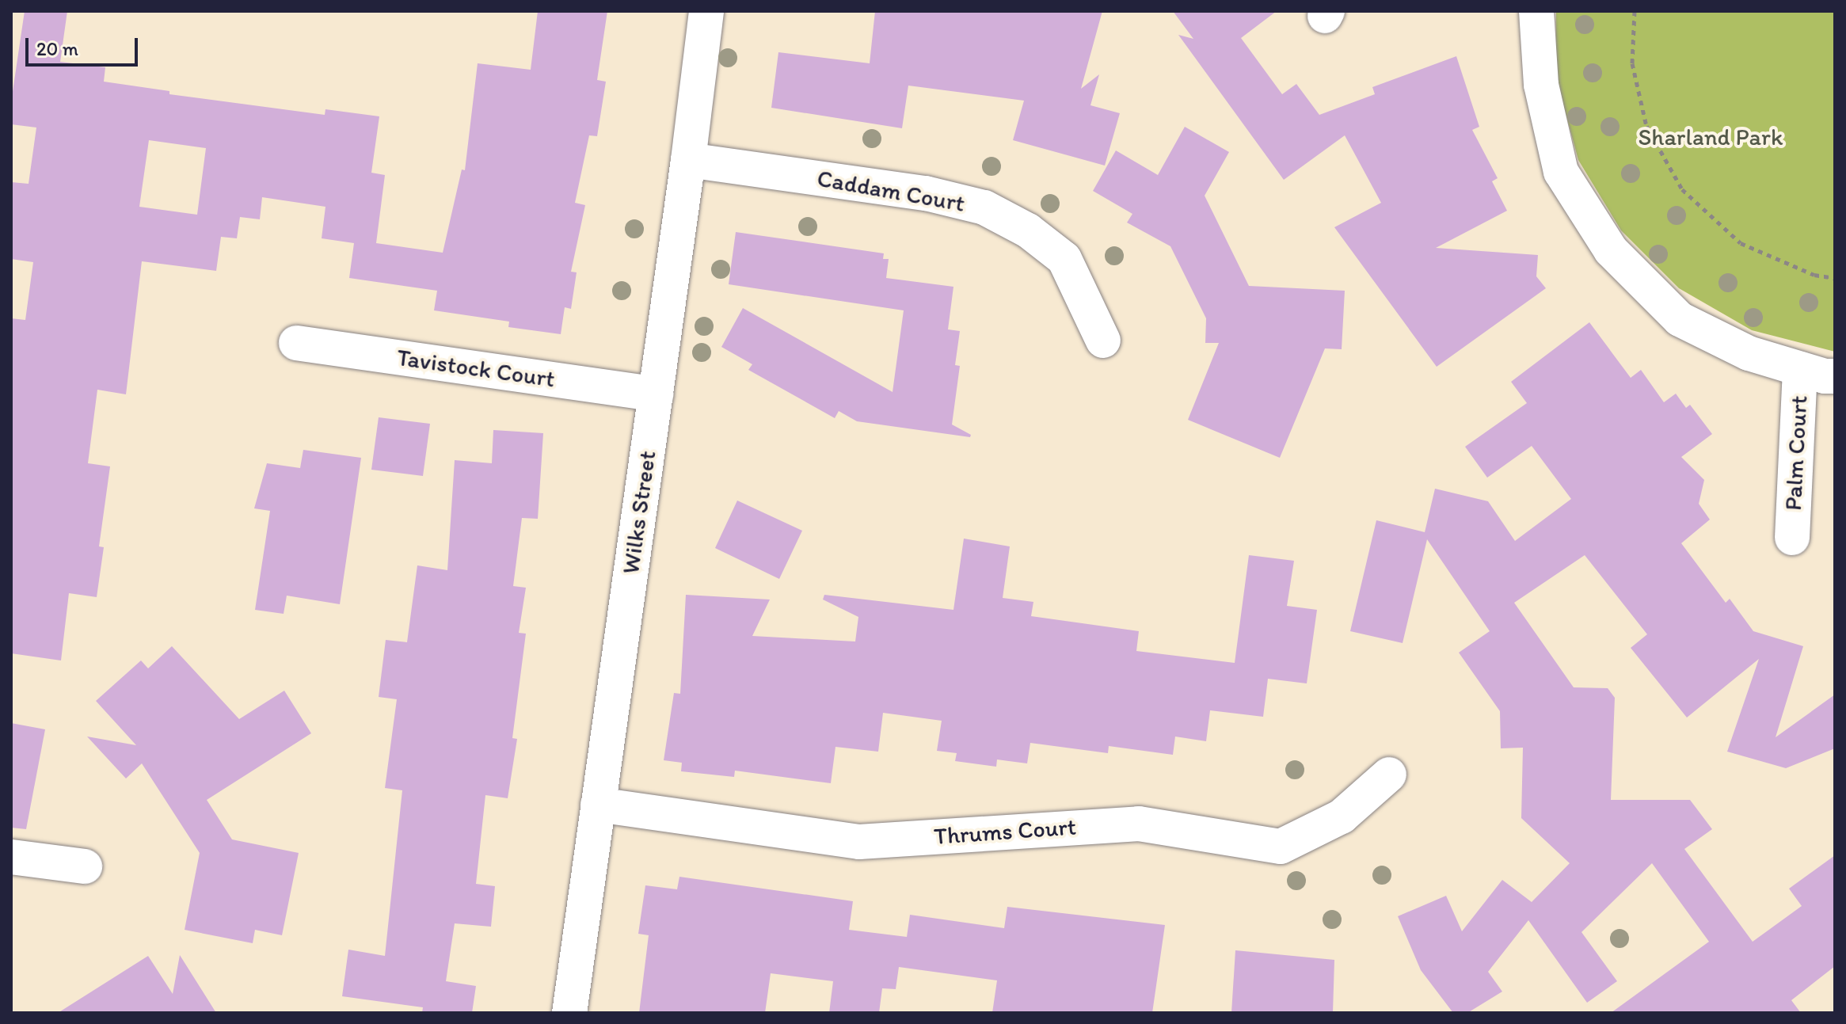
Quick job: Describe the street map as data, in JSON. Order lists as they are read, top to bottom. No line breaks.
{"streets":{"street":["Caddam Court","Tavistock Court","Palm Court","Wilks Street","Thrums Court"]},"crossings":[["Caddam Court","Wilks Street"],["Tavistock Court","Wilks Street"],["Wilks Street","Thrums Court"]],"parks":["Sharland Park"],"scale_bar":"20 m"}
